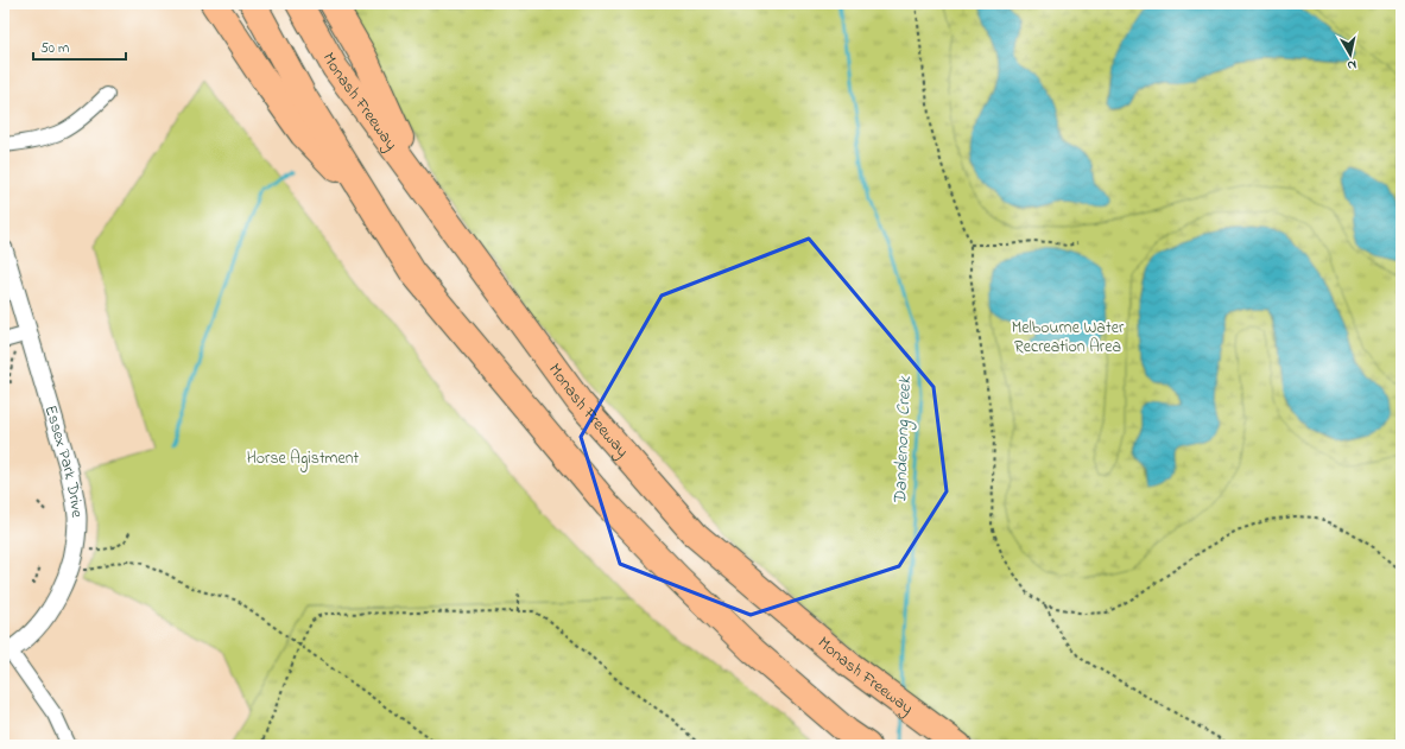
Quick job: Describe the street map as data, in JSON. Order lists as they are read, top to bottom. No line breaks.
{"streets":{"highway":["Monash Freeway"],"street":["Essex Park Drive"]},"water":["Dandenong Creek"],"parks":["Melbourne Water Recreation Area","Horse Agistment"],"scale_bar":"50 m","north":"bottom"}
